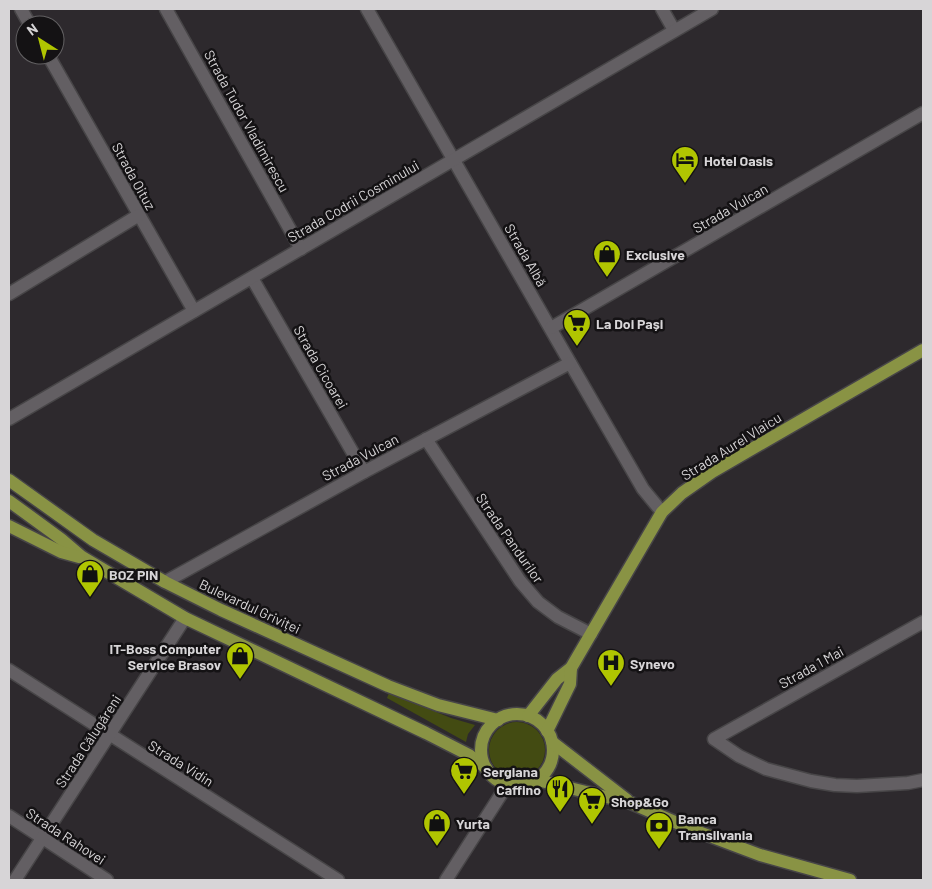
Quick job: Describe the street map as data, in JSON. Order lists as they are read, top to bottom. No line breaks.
{"streets":{"main road":["Strada Aurel Vlaicu","Bulevardul Griviței"],"street":["Strada Tudor Vladimirescu","Strada Oituz","Strada Codrii Cosminului","Strada Vulcan","Strada Albă","Strada Cicoarei","Strada Pandurilor","Strada 1 Mai","Strada Călugăreni","Strada Vidin","Strada Rahovei"]},"crossings":[["Strada Tudor Vladimirescu","Strada Codrii Cosminului"],["Strada Oituz","Strada Codrii Cosminului"],["Strada Codrii Cosminului","Strada Albă"],["Strada Codrii Cosminului","Strada Cicoarei"],["Strada Vulcan","Strada Albă"],["Strada Vulcan","Strada Cicoarei"],["Strada Vulcan","Strada Pandurilor"],["Strada Vulcan","Bulevardul Griviței"],["Strada Albă","Strada Aurel Vlaicu"],["Strada Aurel Vlaicu","Strada Pandurilor"],["Strada Aurel Vlaicu","Bulevardul Griviței"],["Strada Călugăreni","Strada Vidin"],["Strada Călugăreni","Strada Rahovei"]],"places":{"hotel":["Hotel Oasis"],"shop":["Exclusive","BOZ PIN","IT-Boss Computer Service Brasov","Yurta"],"supermarket":["La Doi Pași","Sergiana","Shop&Go"],"hospital":["Synevo"],"restaurant":["Caffino"],"bank":["Banca Transilvania"]},"north":"top left"}
